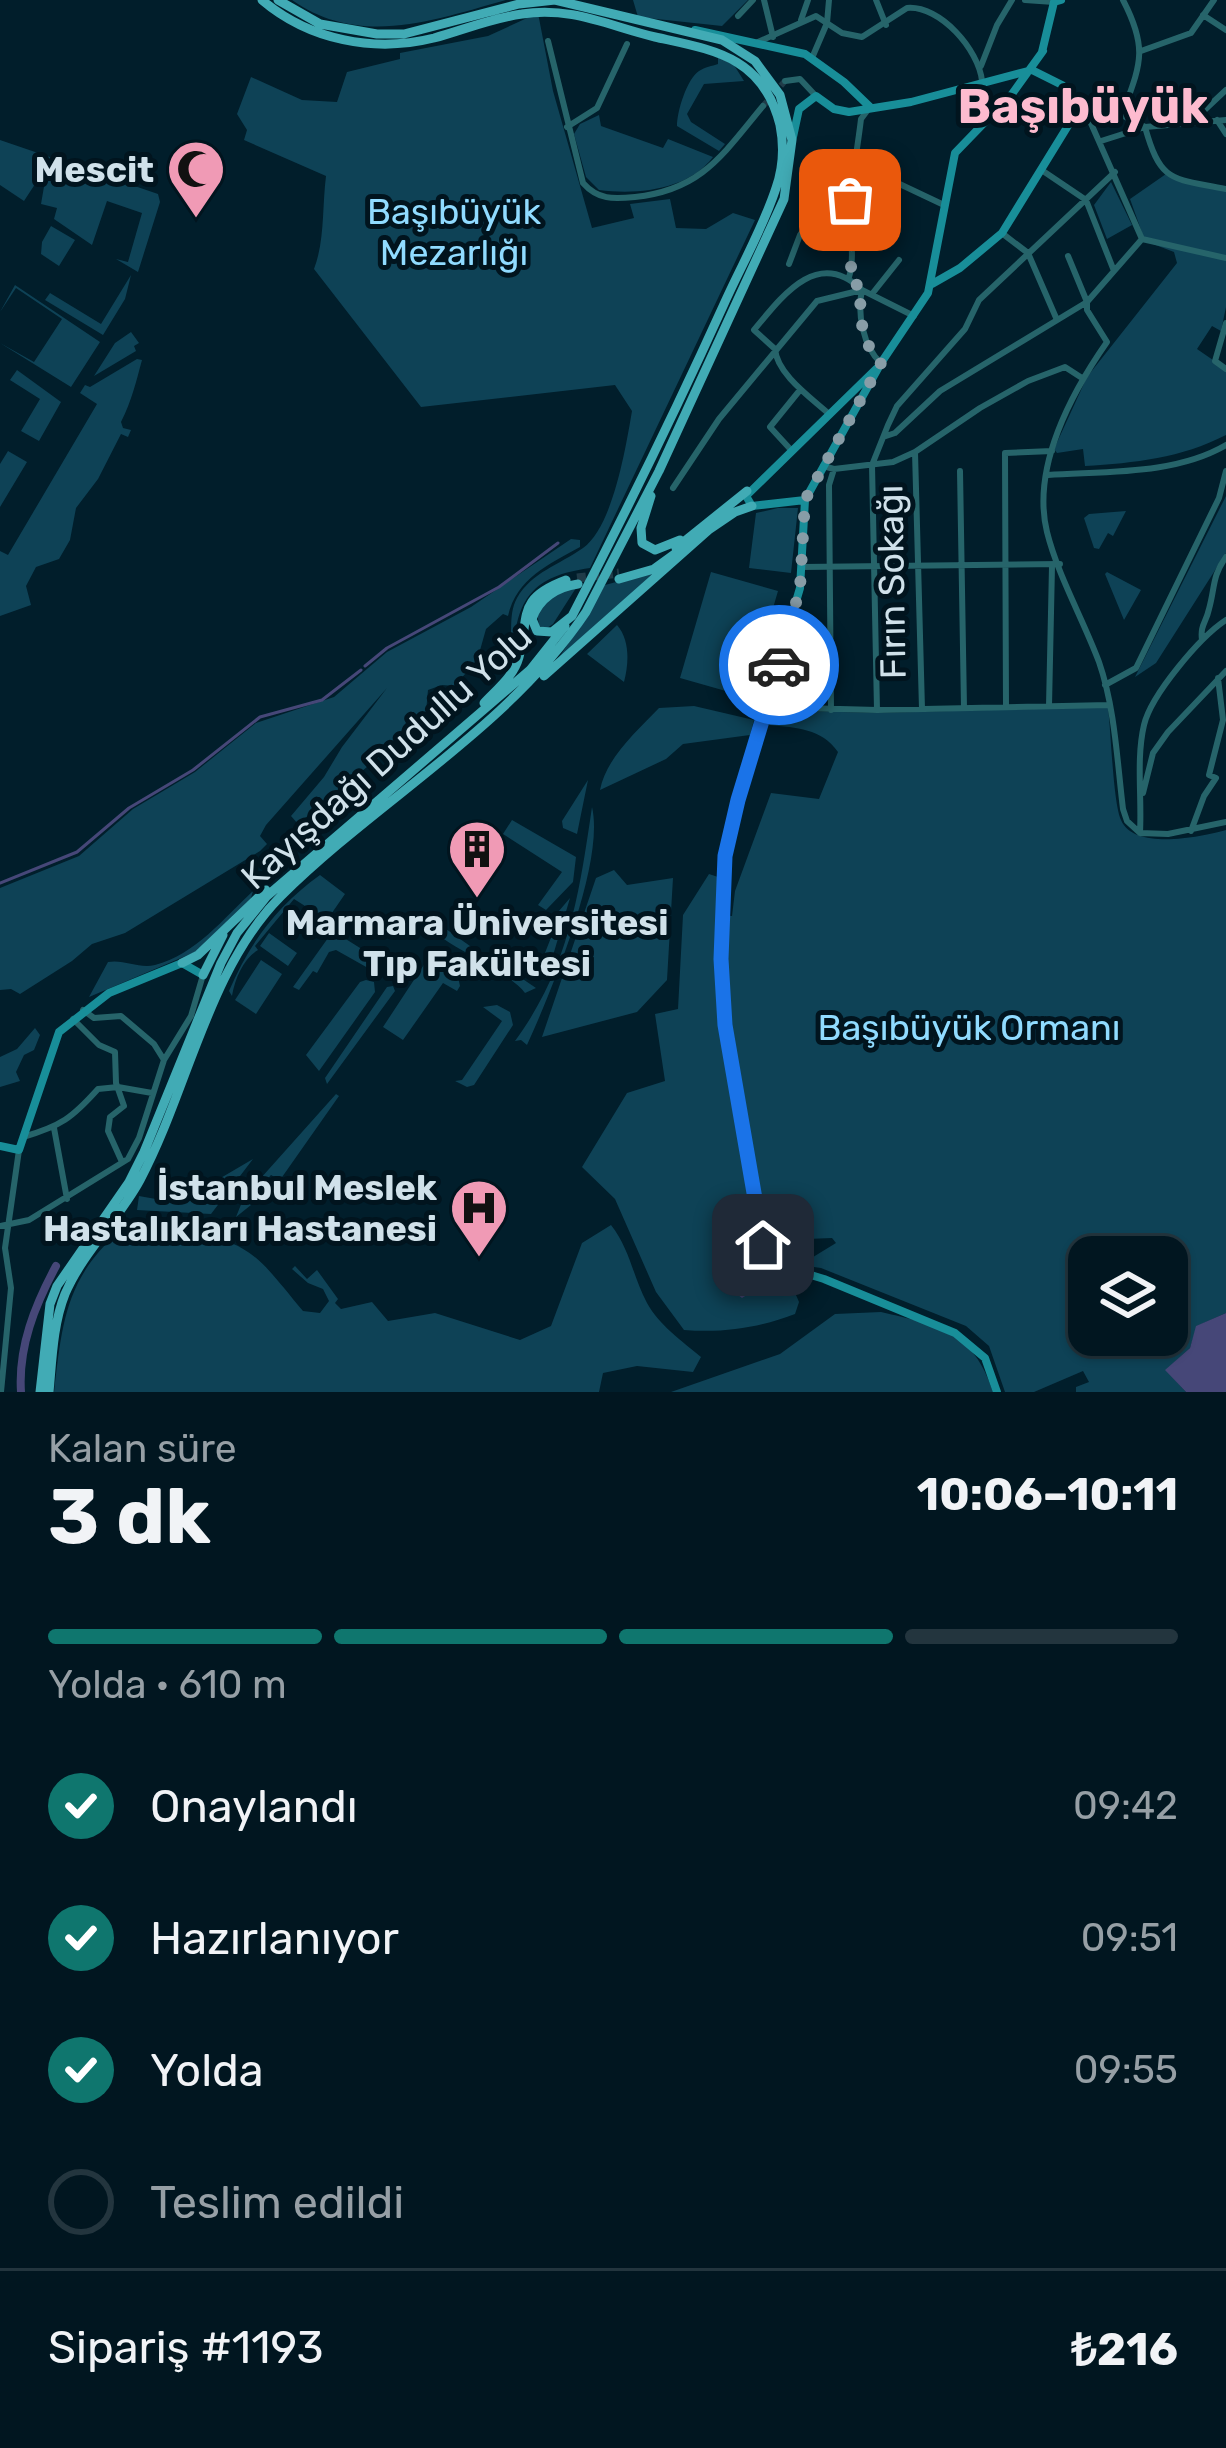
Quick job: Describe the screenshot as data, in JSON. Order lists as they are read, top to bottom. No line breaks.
{"streets":{"main road":["Kayışdağı Dudullu Yolu"],"street":["Fırın Sokağı"]},"districts":["Başıbüyük"],"parks":["Başıbüyük Mezarlığı","Başıbüyük Ormanı"],"places":{"mosque":["Mescit"],"building":["Marmara Üniversitesi Tıp Fakültesi"],"hospital":["İstanbul Meslek Hastalıkları Hastanesi"]},"page":{"heading":["3 dk","Kalan süre","10:06–10:11"],"panel":["Sipariş #1193","₺216"],"bar":"Yolda · 610 m","list":[["Onaylandı","09:42"],["Hazırlanıyor","09:51"],["Yolda","09:55"],"Teslim edildi"]}}
